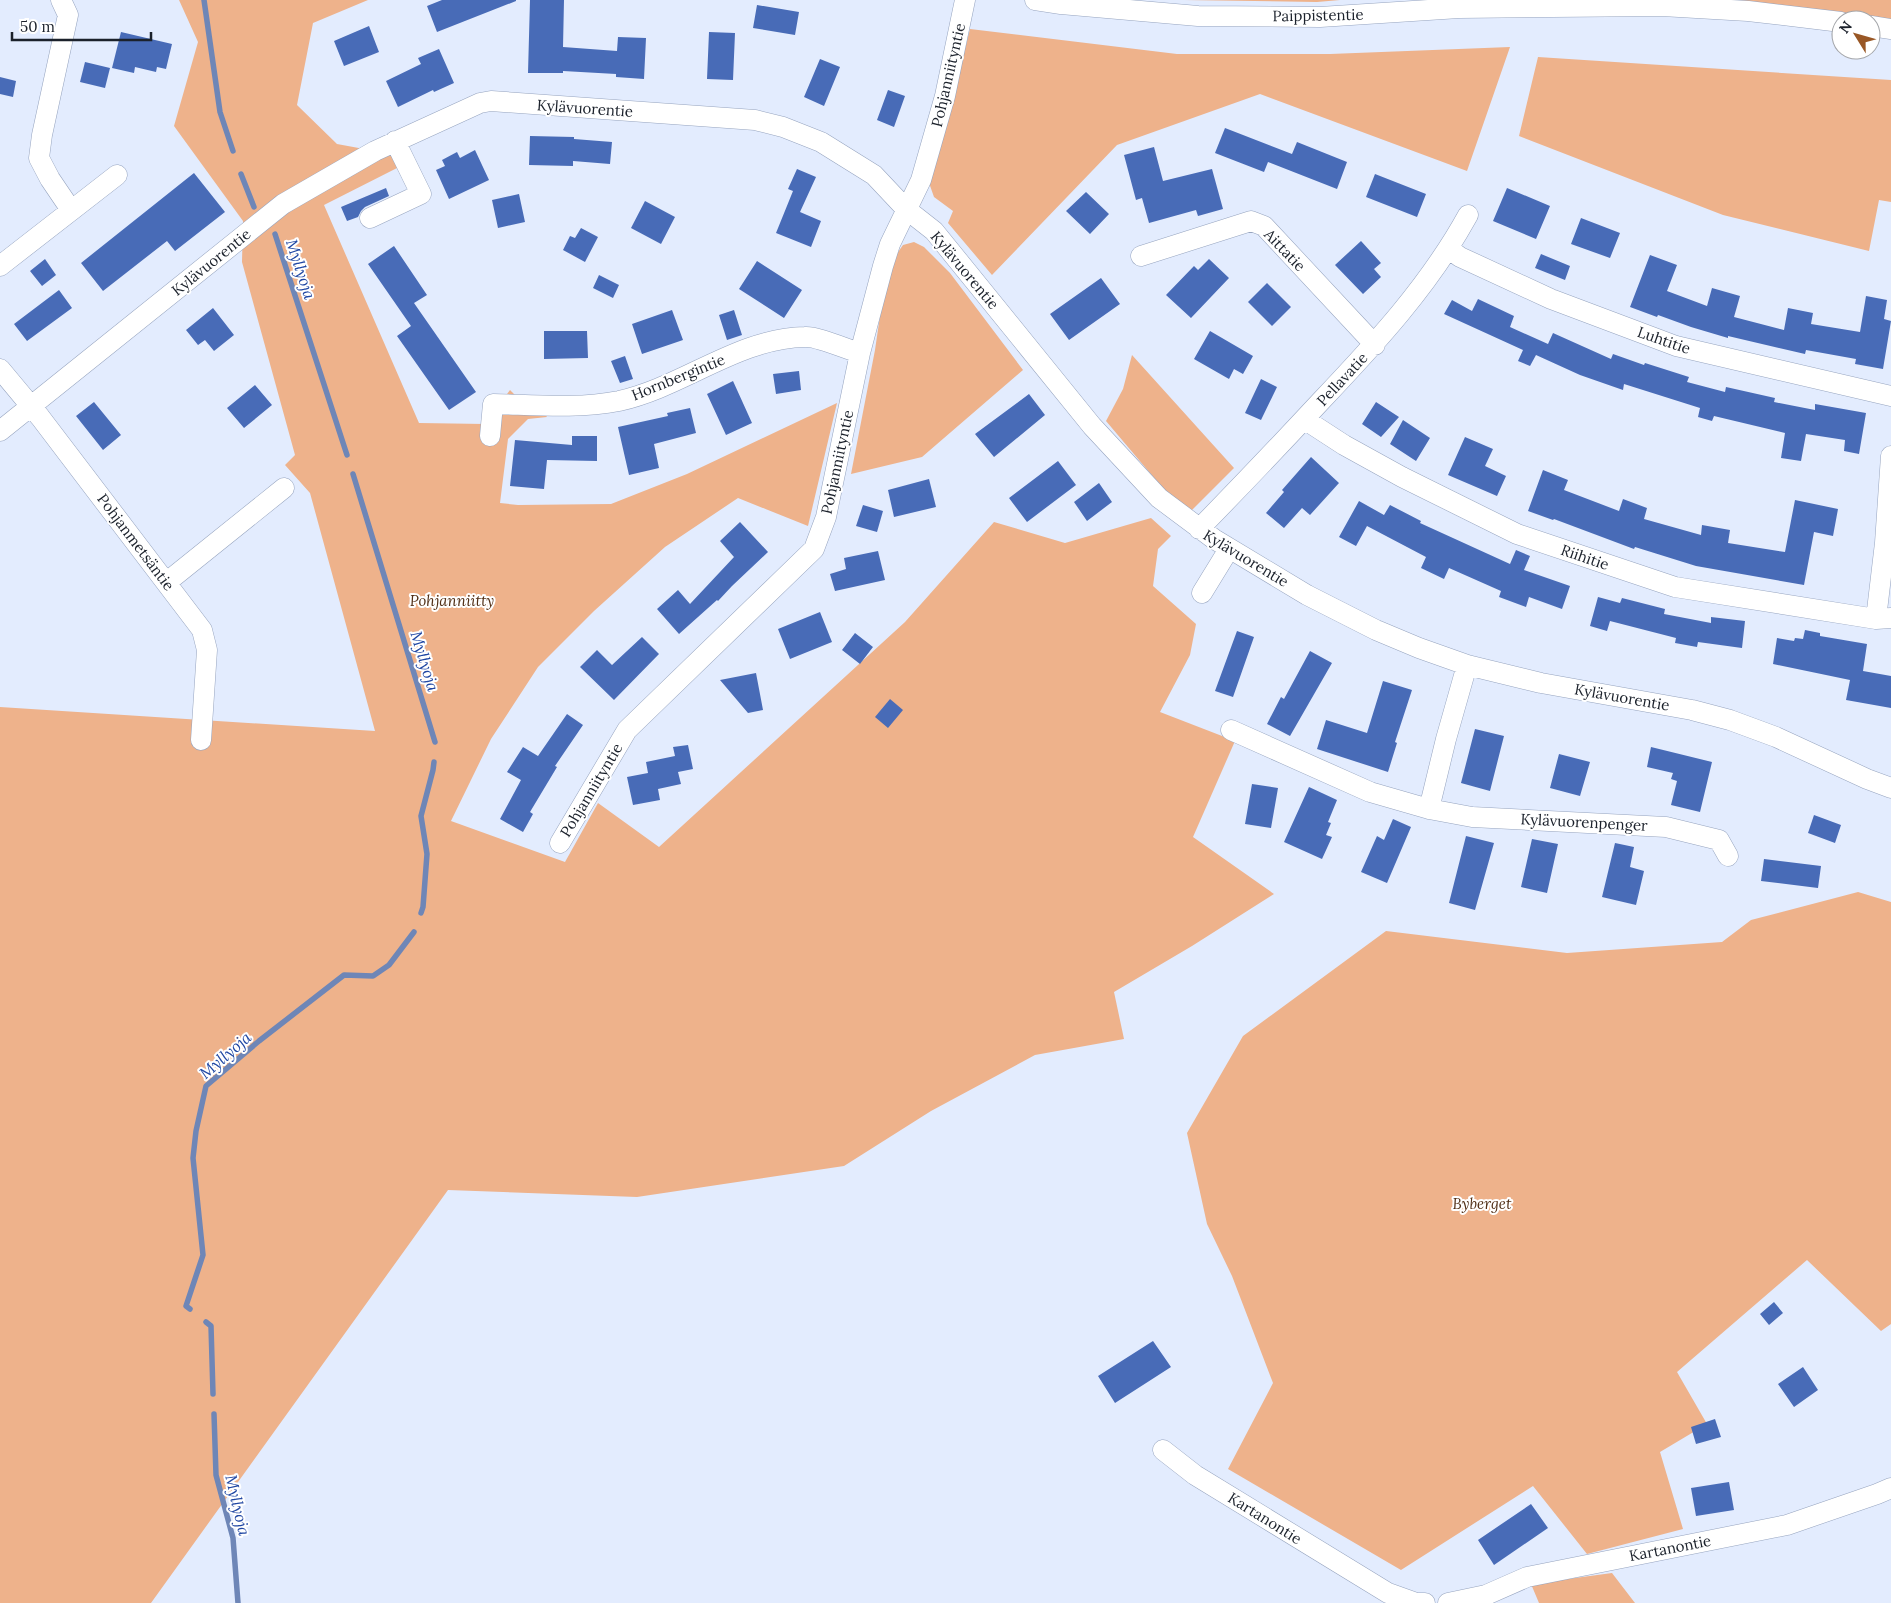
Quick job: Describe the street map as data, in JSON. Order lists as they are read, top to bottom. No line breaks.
{"streets":{"street":["Paippistentie","Pohjanniityntie","Kylävuorentie","Aittatie","Luhtitie","Hornbergintie","Pellavatie","Pohjanmetsäntie","Riihitie","Kylävuorenpenger","Kartanontie"]},"crossings":[["Pohjanniityntie","Kylävuorentie"],["Pohjanniityntie","Hornbergintie"],["Kylävuorentie","Pellavatie"],["Kylävuorentie","Pohjanmetsäntie"],["Aittatie","Pellavatie"],["Luhtitie","Pellavatie"],["Pellavatie","Riihitie"]],"water":["Myllyoja"],"parks":["Pohjanniitty","Byberget"],"scale_bar":"50 m","north":"top left"}
